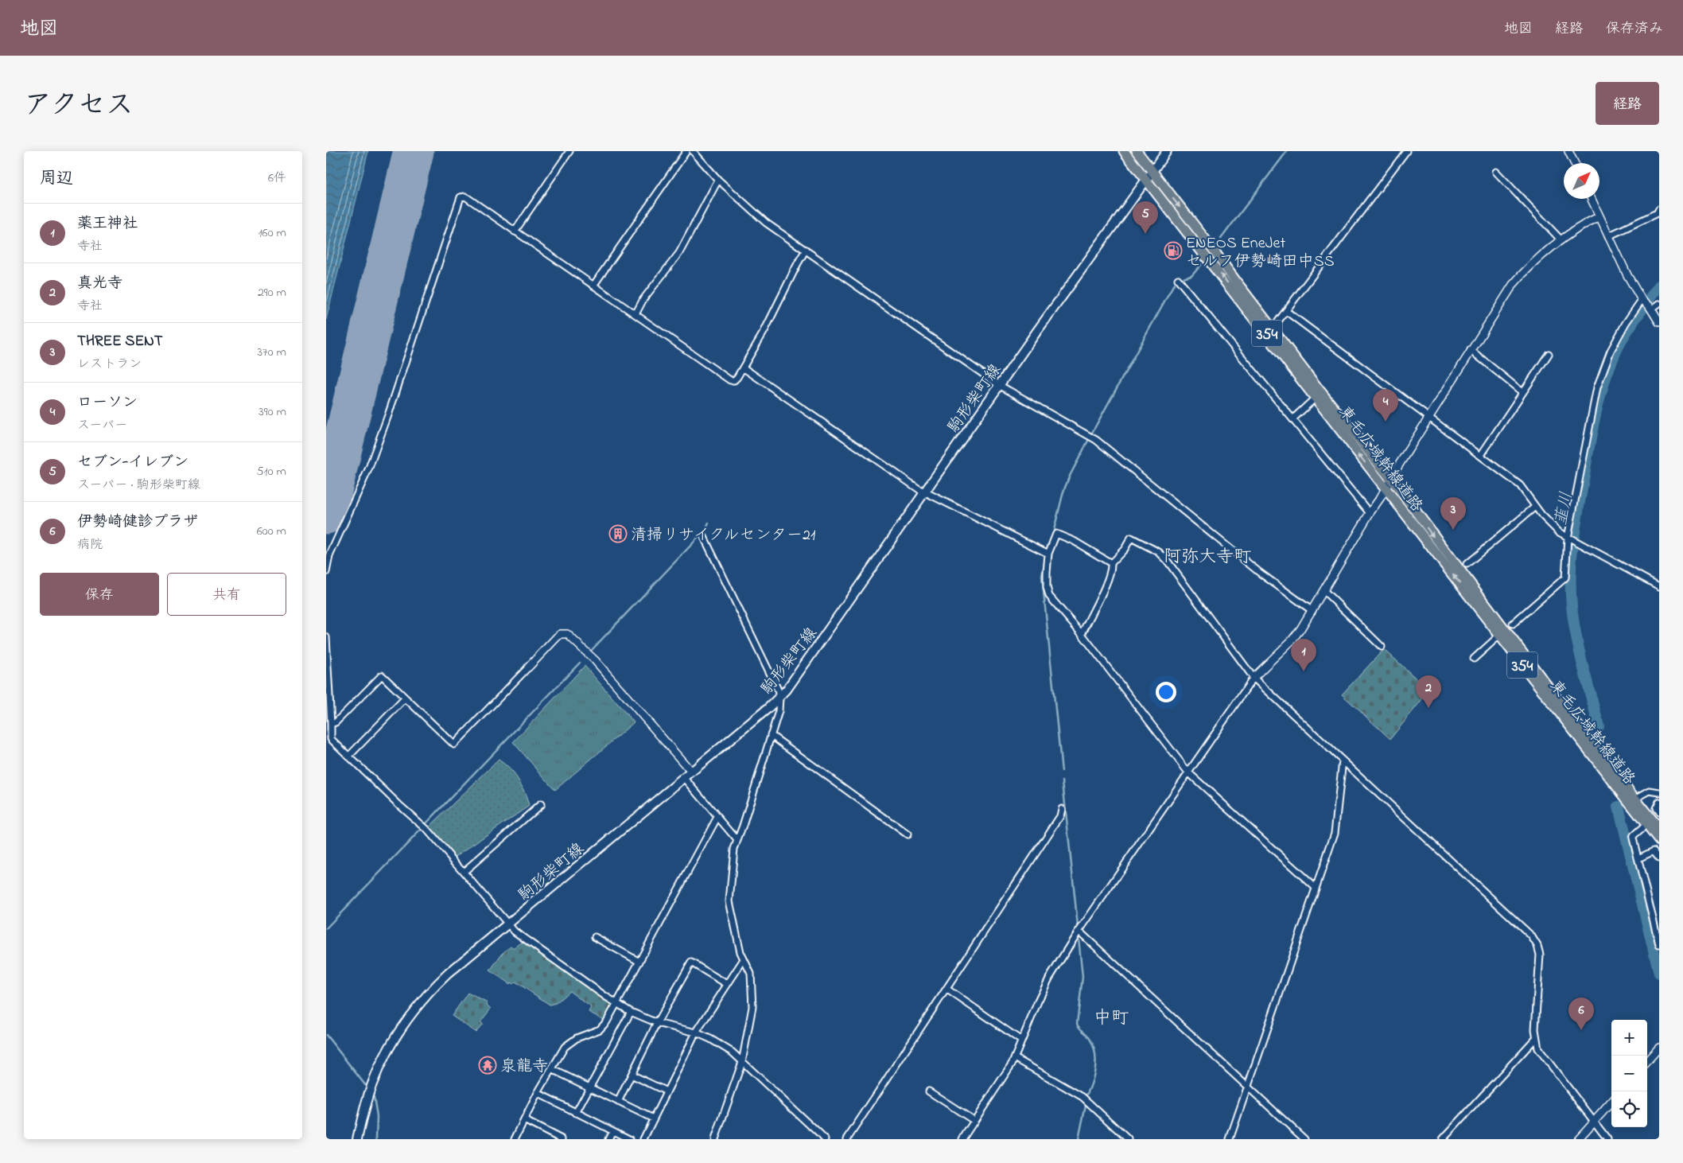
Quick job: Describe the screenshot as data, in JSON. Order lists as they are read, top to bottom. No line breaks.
{"streets":{"highway":["354","東毛広域幹線道路"],"main road":["駒形柴町線"]},"crossings":[["駒形柴町線","東毛広域幹線道路"]],"districts":["阿弥大寺町","中町"],"water":["韮川"],"places":{"fuel station":["ENEOS EneJet セルフ伊勢崎田中SS"],"building":["清掃リサイクルセンター21"],"temple":["泉龍寺"]},"north":"top right","page":{"header":"地図","nav":["地図","経路","保存済み"],"title":"アクセス","buttons":["経路",["保存","共有"]],"heading":["周辺","6件"],"pins":["5","4","3","1","2","6"],"list":[{"mark":"1","name":"薬王神社","note":"寺社","value":"160 m"},{"mark":"2","name":"真光寺","note":"寺社","value":"290 m"},{"mark":"3","name":"THREE SENT","note":"レストラン","value":"370 m"},{"mark":"4","name":"ローソン","note":"スーパー","value":"390 m"},{"mark":"5","name":"セブン-イレブン","note":"スーパー · 駒形柴町線","value":"510 m"},{"mark":"6","name":"伊勢崎健診プラザ","note":"病院","value":"600 m"}],"map_buttons":["+","−"]}}
